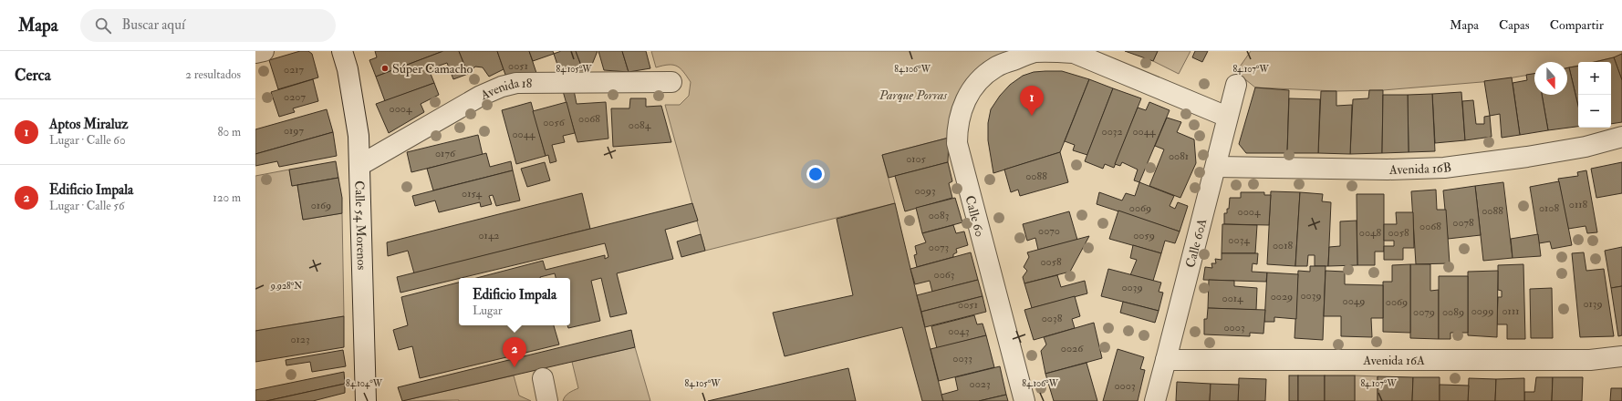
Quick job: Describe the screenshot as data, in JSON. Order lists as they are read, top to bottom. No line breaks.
{"streets":{"street":["Avenida 18","Avenida 16B","Calle 60","Calle 54 Morenos","Calle 60A","Avenida 16A"]},"crossings":[["Avenida 18","Calle 54 Morenos"],["Avenida 16B","Calle 60A"],["Calle 60","Calle 60A"],["Calle 60A","Avenida 16A"]],"parks":["Parque Porras"],"places":["Súper Camacho"],"house_numbers":["0051","0217","0207","0004","0068","0056","0084","0197","0032","0044","0044","0176","0081","0105","0088","0093","0154","0118","0169","0069","0108","0088","0004","0083","0078","0068","0070","0048","0058","0142","0059","0034","0018","0073","0058","0063","0039","0039","0029","0014","0049","0069","0139","0051","0099","0111","0079","0089","0038","0003","0043","0123","0026","0033","0023","0003"],"north":"bottom","page":{"header":"Mapa","search":"Buscar aquí","nav":["Mapa","Capas","Compartir"],"heading":["Cerca","2 resultados"],"map_buttons":["+","−"],"pins":["1","2"],"list":[{"mark":"1","name":"Aptos Miraluz","note":"Lugar · Calle 60","value":"80 m"},{"mark":"2","name":"Edificio Impala","note":"Lugar · Calle 56","value":"120 m"}],"popup":["Edificio Impala","Lugar"]},"coordinates":["84.105°W","84.106°W","84.107°W","9.928°N","84.104°W"]}
